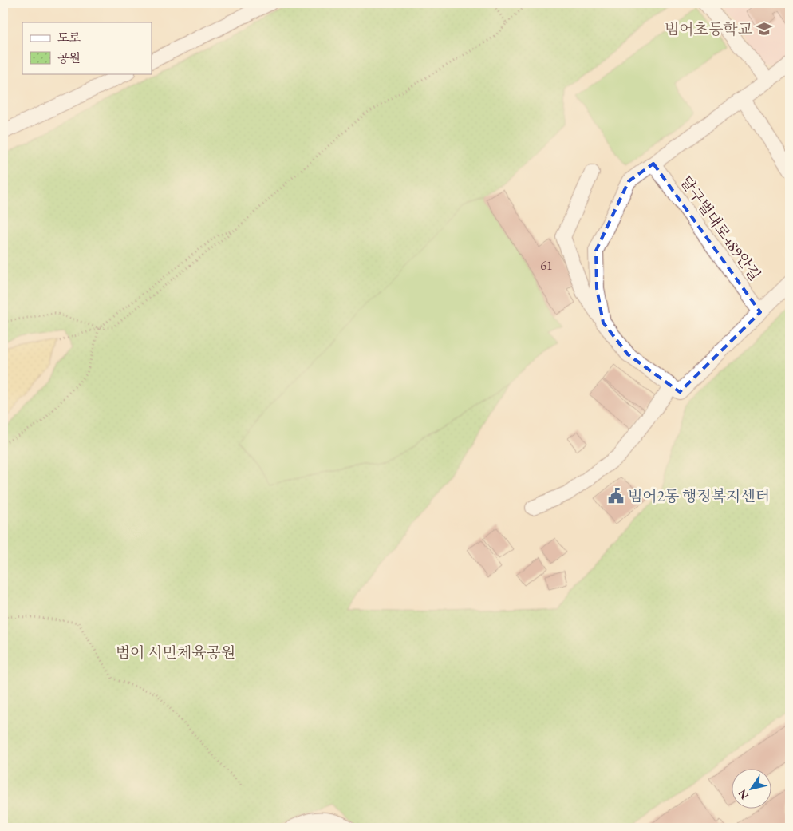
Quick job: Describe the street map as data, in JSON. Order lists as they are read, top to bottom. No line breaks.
{"streets":{"street":["달구벌대로489안길"]},"parks":["범어 시민체육공원"],"places":{"school or university":["범어초등학교"],"public building":["범어2동 행정복지센터"]},"house_numbers":["61"],"legend":["도로","공원"],"north":"bottom left"}
